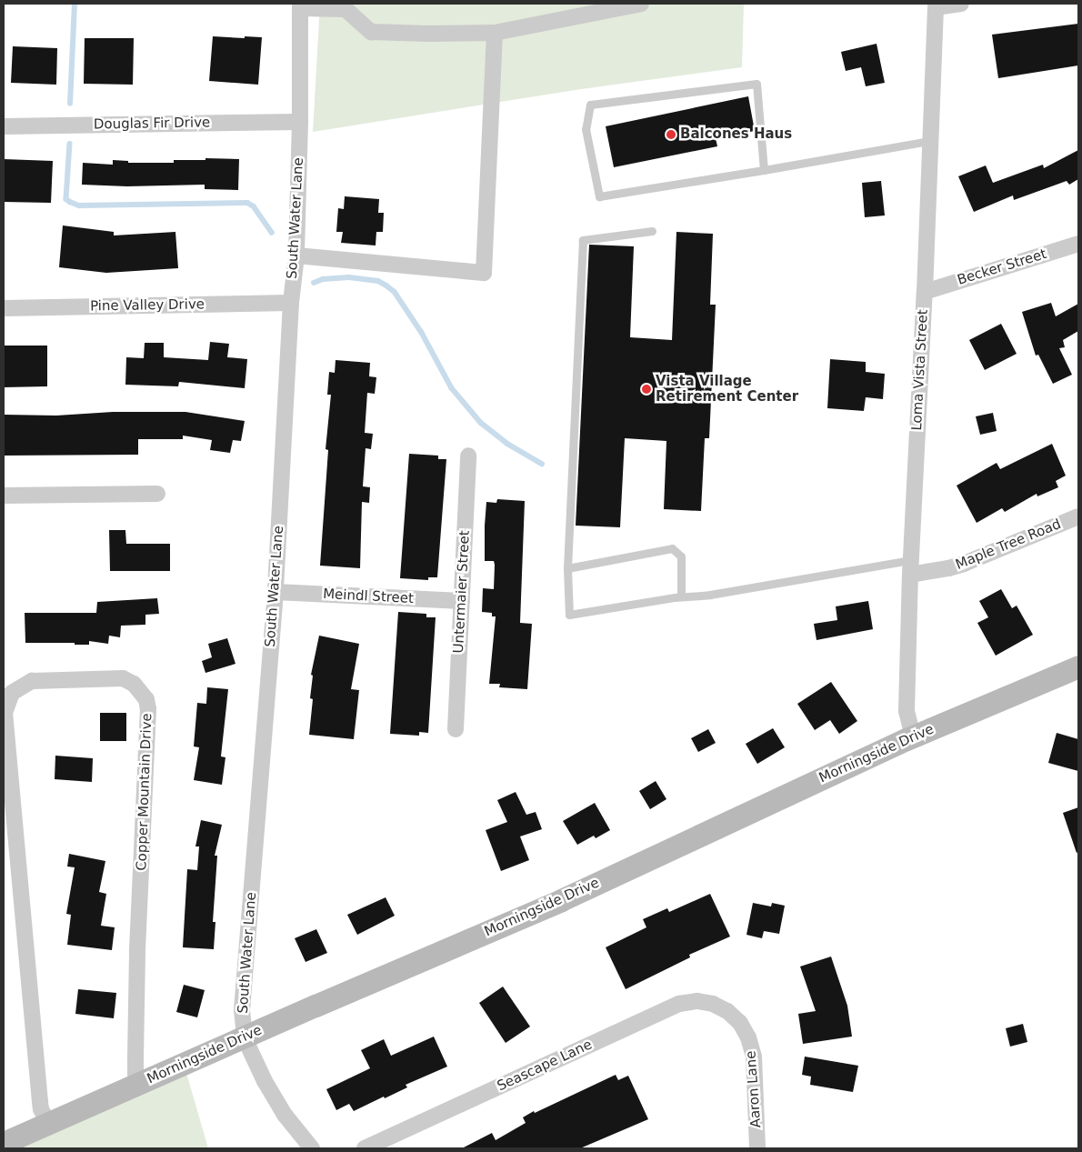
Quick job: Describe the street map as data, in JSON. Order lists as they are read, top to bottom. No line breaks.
{"streets":{"street":["Douglas Fir Drive","South Water Lane","Becker Street","Pine Valley Drive","Loma Vista Street","Maple Tree Road","Untermaier Street","Meindl Street","Morningside Drive","Copper Mountain Drive","Seascape Lane","Aaron Lane"]},"crossings":[["Douglas Fir Drive","South Water Lane"],["South Water Lane","Pine Valley Drive"],["South Water Lane","Meindl Street"],["South Water Lane","Morningside Drive"],["Becker Street","Loma Vista Street"],["Loma Vista Street","Maple Tree Road"],["Loma Vista Street","Morningside Drive"],["Untermaier Street","Meindl Street"],["Morningside Drive","Copper Mountain Drive"],["Seascape Lane","Aaron Lane"]],"places":["Balcones Haus","Vista Village Retirement Center"]}
